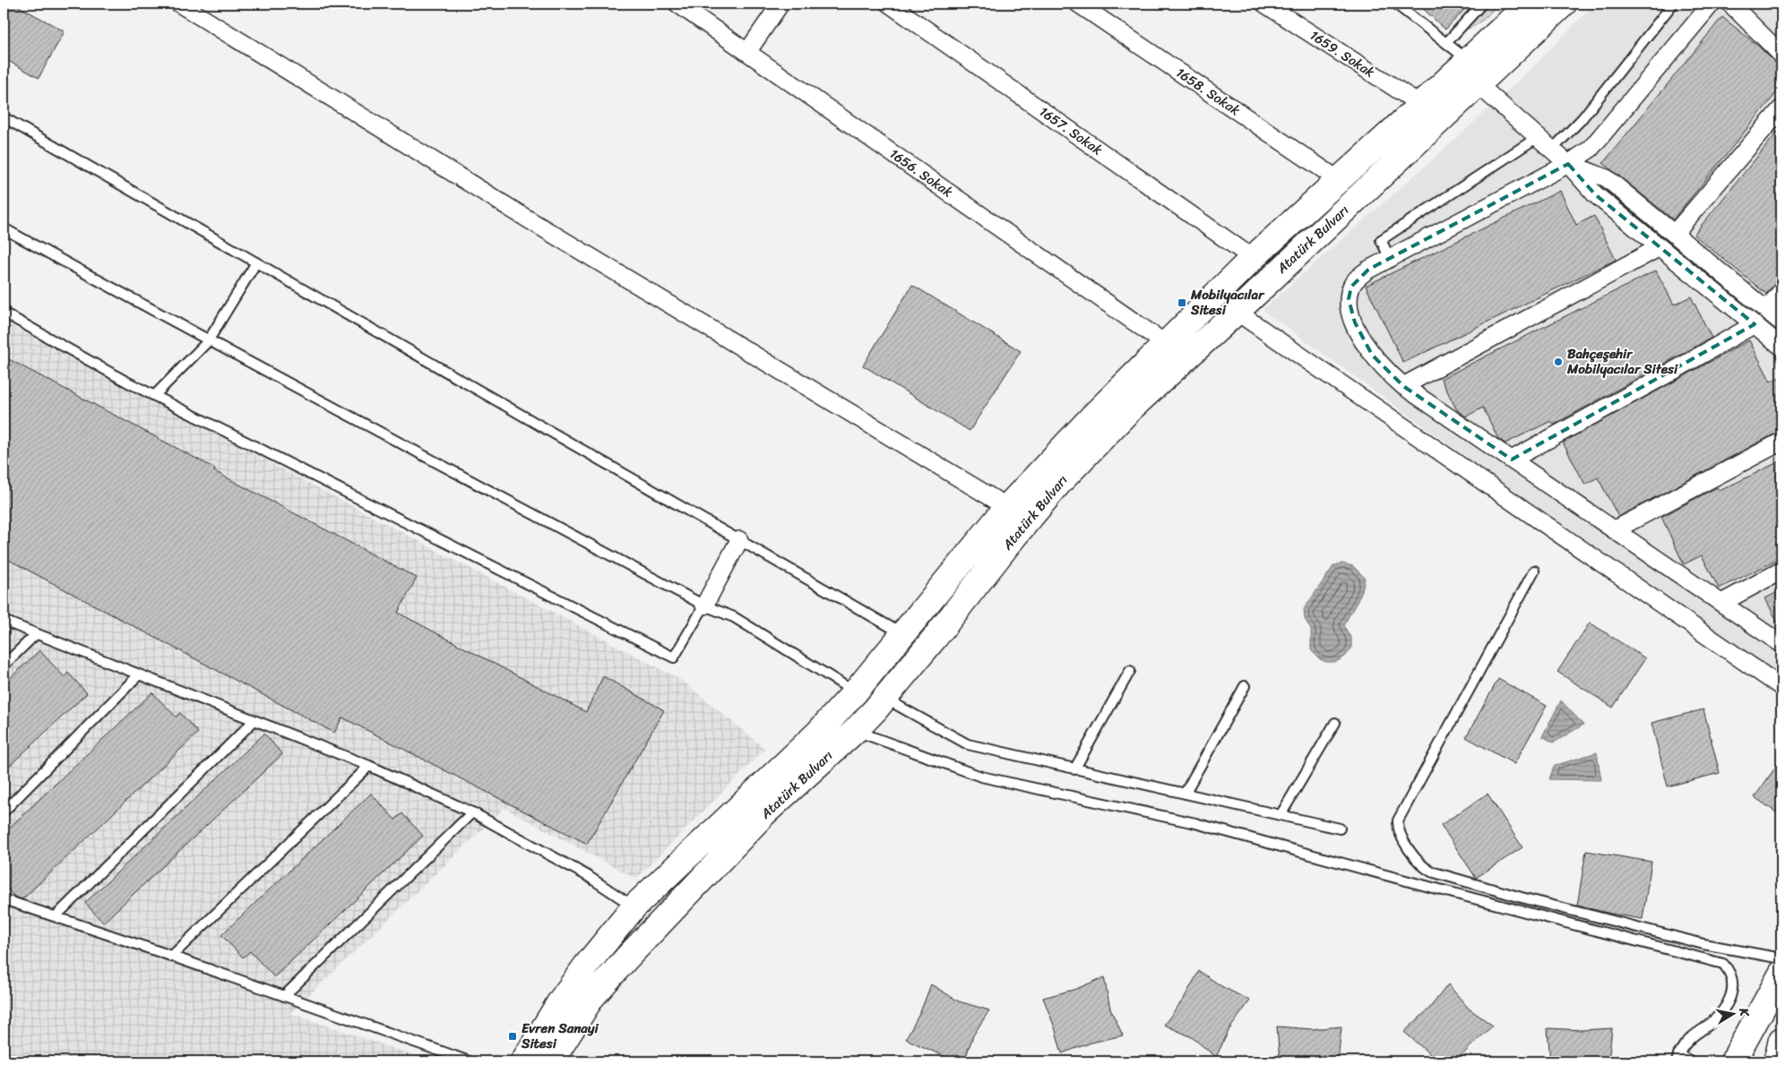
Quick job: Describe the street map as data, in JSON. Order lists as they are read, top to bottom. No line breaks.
{"streets":{"main road":["Atatürk Bulvarı"],"street":["1659. Sokak","1658. Sokak","1657. Sokak","1656. Sokak"]},"crossings":[["1659. Sokak","Atatürk Bulvarı"],["1658. Sokak","Atatürk Bulvarı"],["1657. Sokak","Atatürk Bulvarı"],["1656. Sokak","Atatürk Bulvarı"]],"places":{"transit":["Mobilyacılar Sitesi","Evren Sanayi Sitesi"],"other":["Bahçeşehir Mobilyacılar Sitesi"]},"north":"right"}
